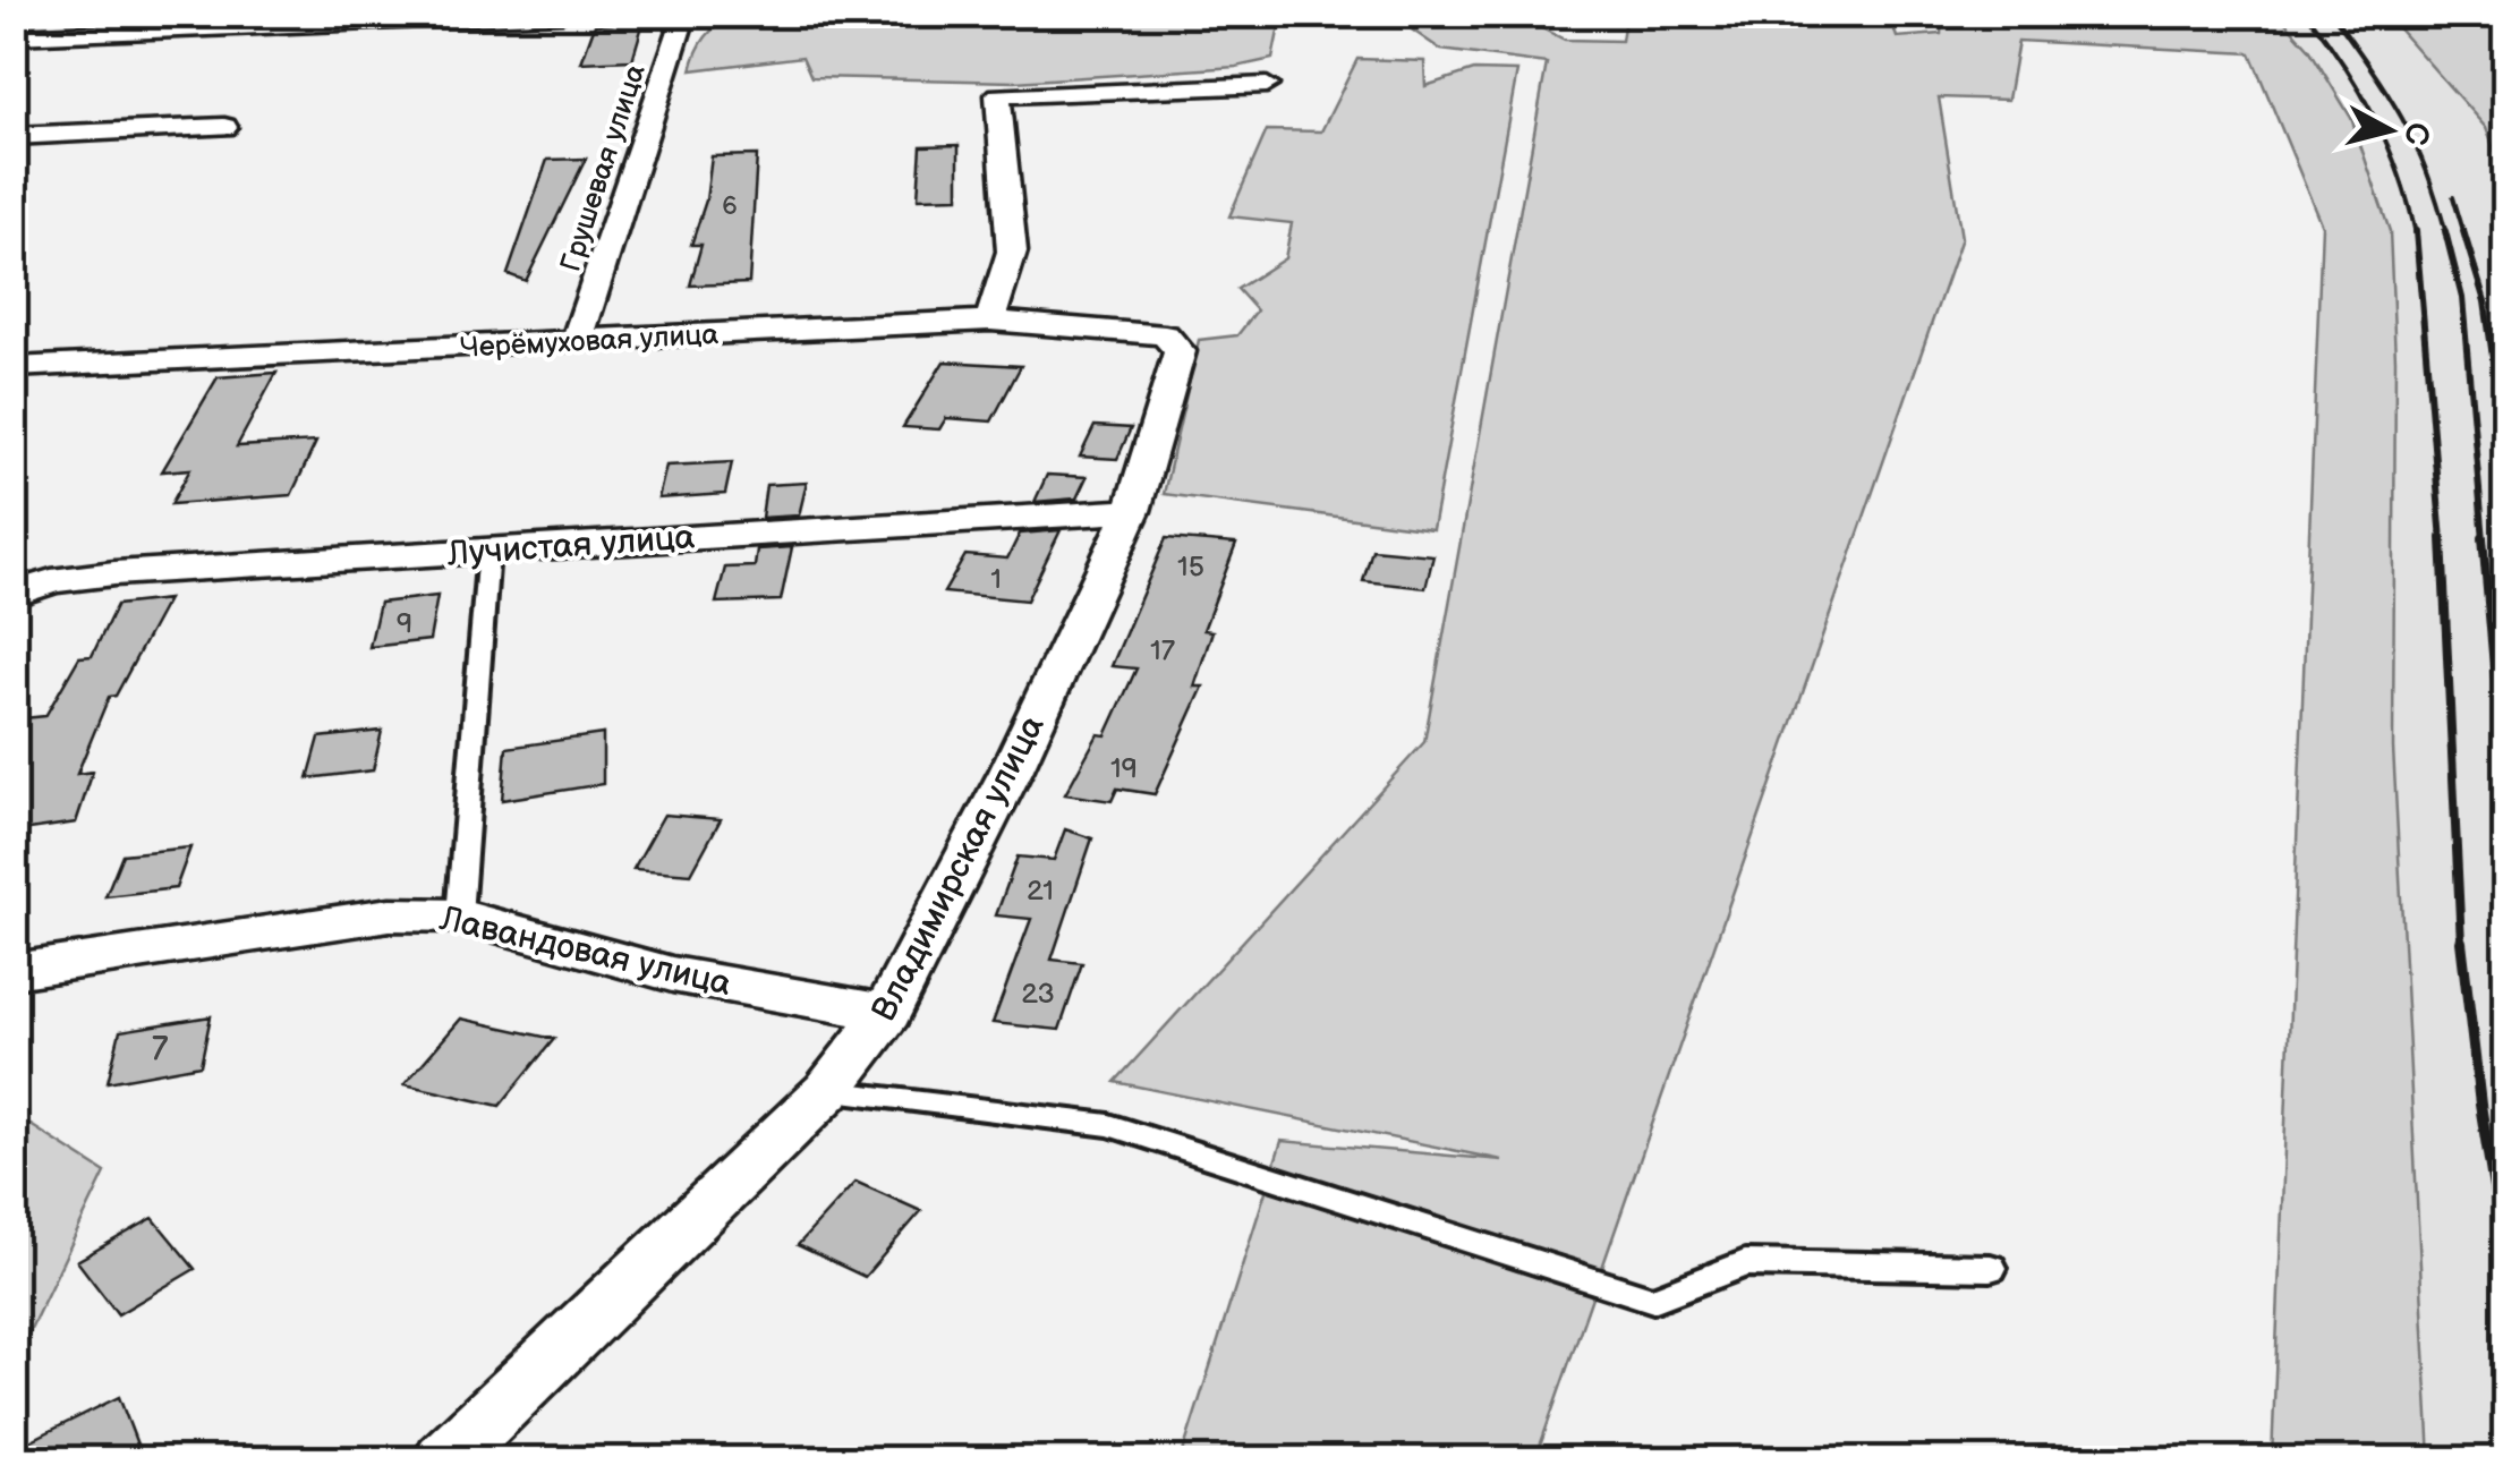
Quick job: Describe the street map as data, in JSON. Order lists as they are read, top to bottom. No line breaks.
{"streets":{"street":["Грушевая улица","Черёмуховая улица","Лучистая улица","Владимирская улица","Лавандовая улица"]},"crossings":[["Грушевая улица","Черёмуховая улица"],["Черёмуховая улица","Владимирская улица"],["Лучистая улица","Владимирская улица"],["Владимирская улица","Лавандовая улица"]],"house_numbers":["6","15","1","9","17","19","21","23","7"],"north":"right"}
